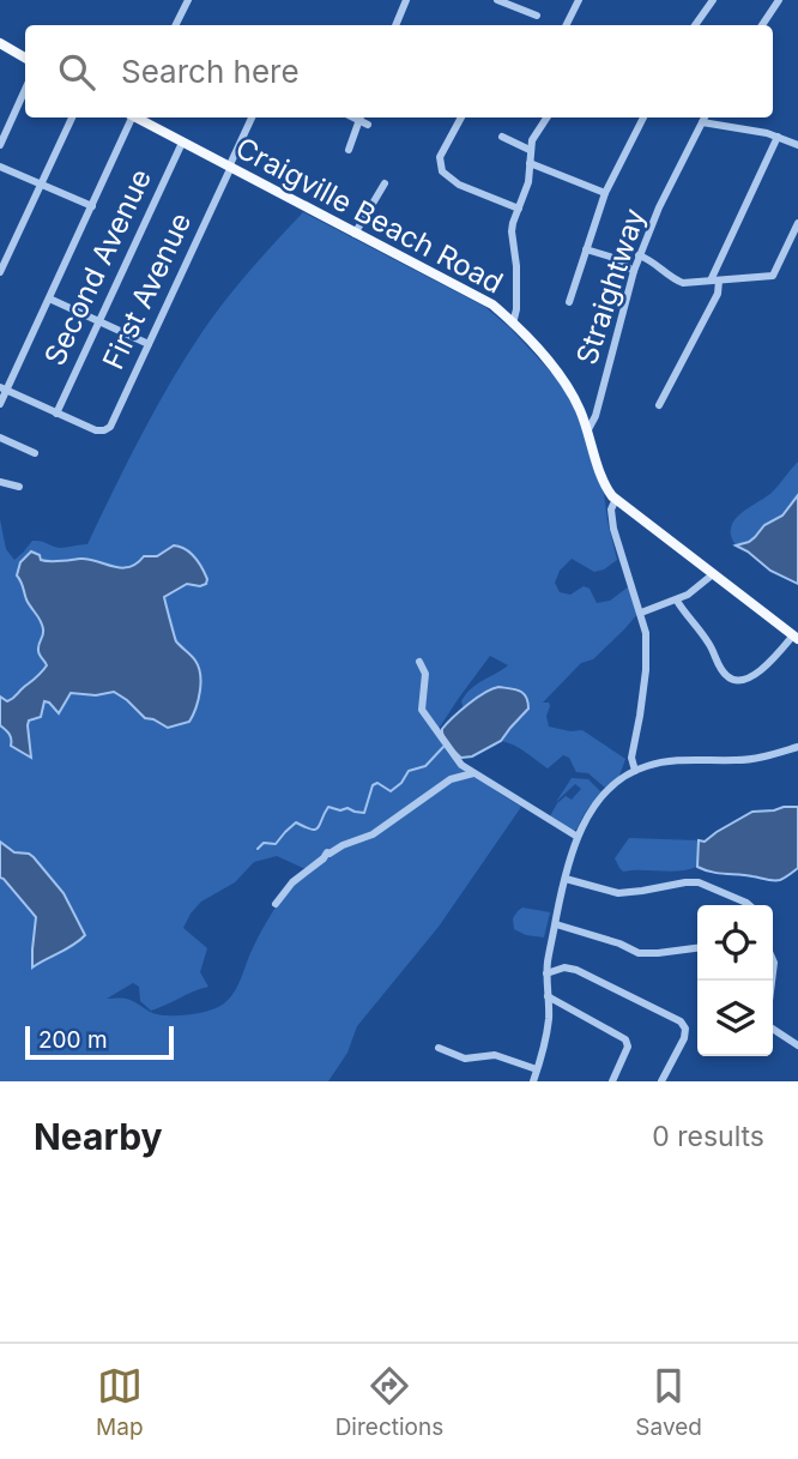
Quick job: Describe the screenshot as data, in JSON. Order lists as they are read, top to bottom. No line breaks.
{"streets":{"main road":["Craigville Beach Road"],"street":["Second Avenue","Straightway","First Avenue"]},"crossings":[["Craigville Beach Road","Second Avenue"],["Craigville Beach Road","Straightway"],["Craigville Beach Road","First Avenue"],["Second Avenue","First Avenue"]],"scale_bar":"200 m","page":{"search":"Search here","scale":"200 m","heading":["Nearby","0 results"],"nav":["Map","Directions","Saved"]}}
